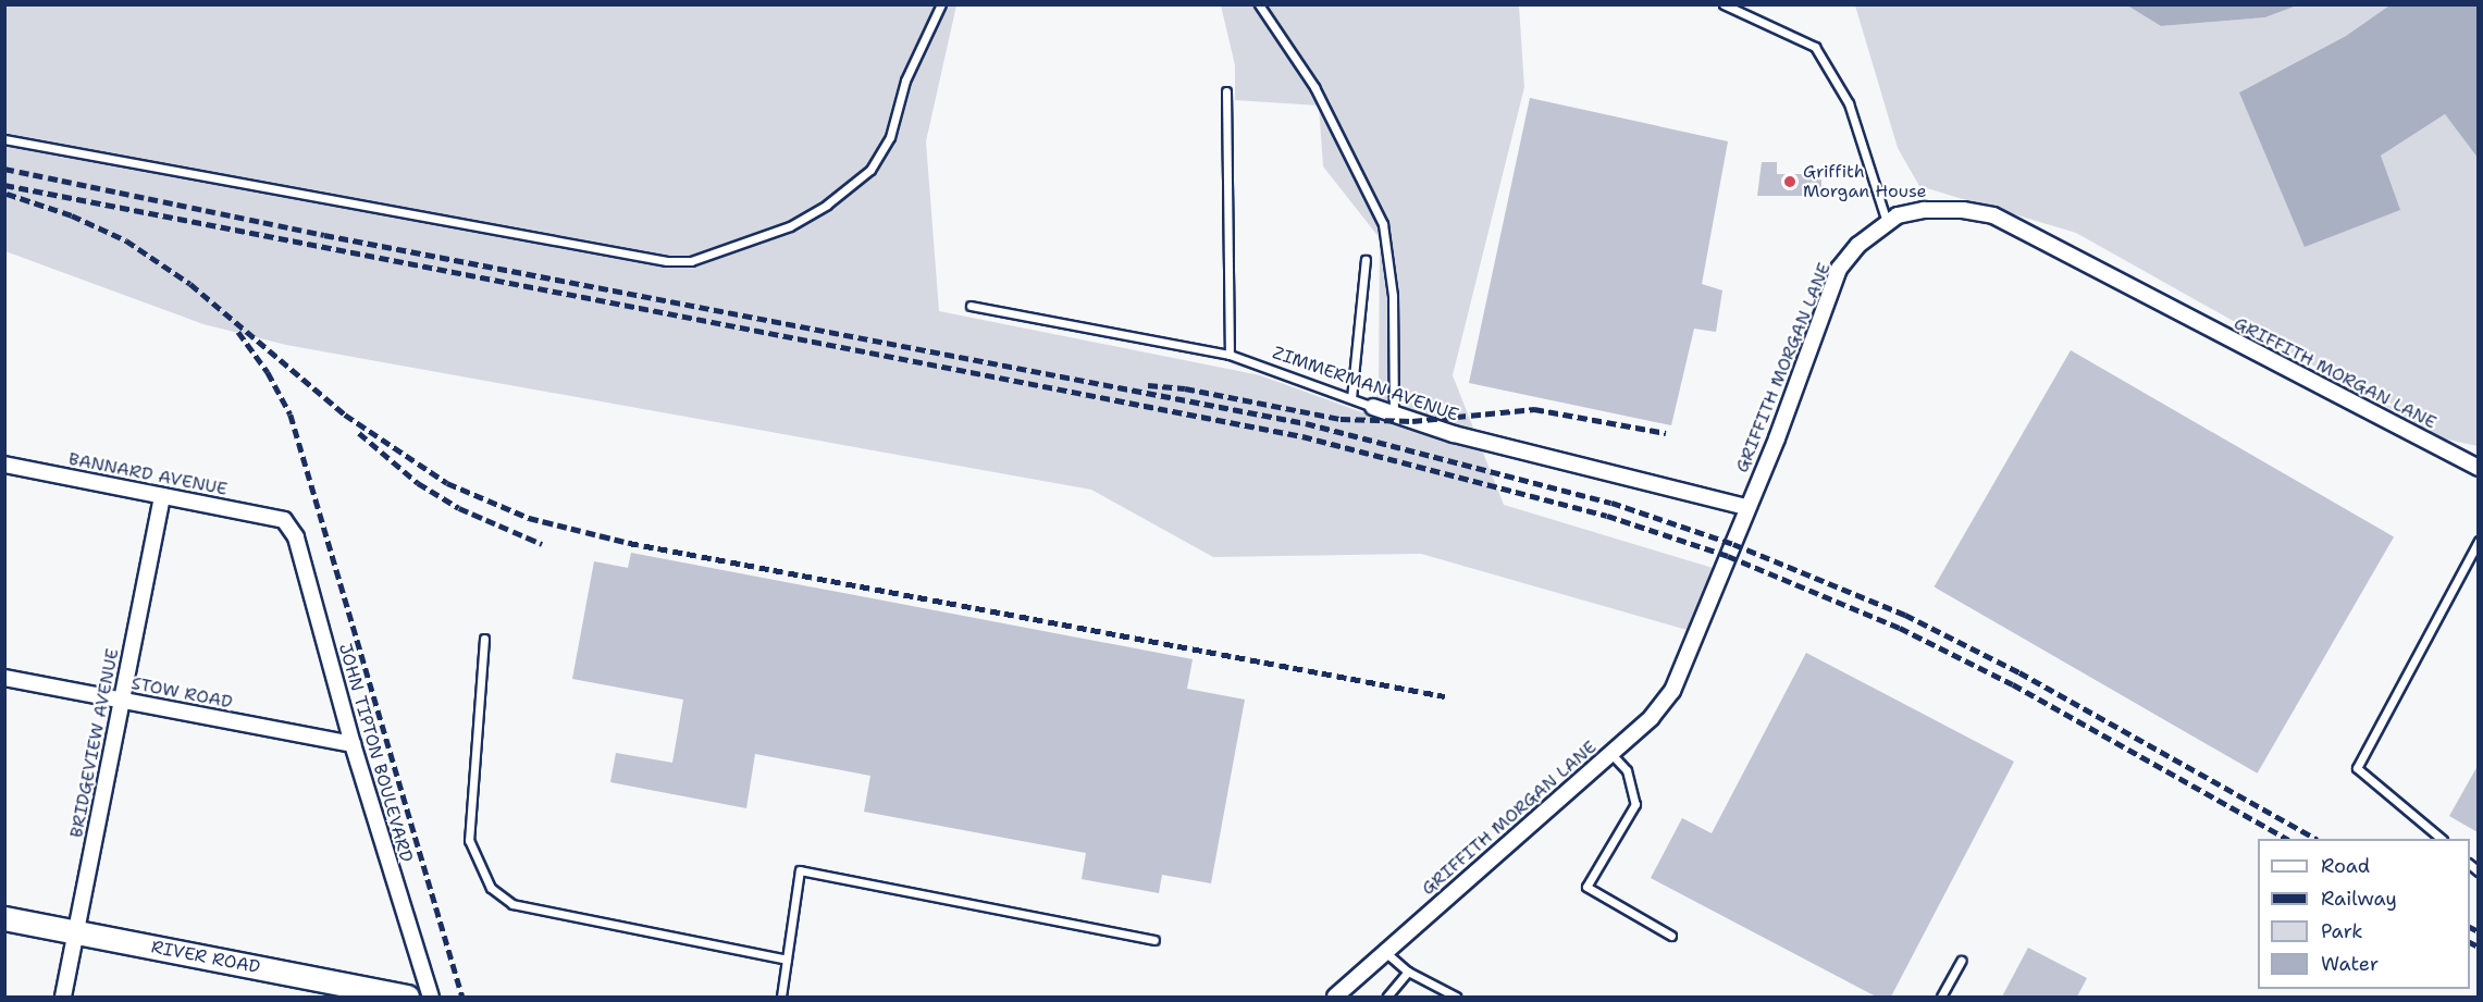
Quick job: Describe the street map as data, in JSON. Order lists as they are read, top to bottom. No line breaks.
{"streets":{"main road":["RIVER ROAD"],"street":["GRIFFITH MORGAN LANE","ZIMMERMAN AVENUE","BANNARD AVENUE","STOW ROAD","BRIDGEVIEW AVENUE","JOHN TIPTON BOULEVARD"]},"crossings":[["GRIFFITH MORGAN LANE","ZIMMERMAN AVENUE"],["BANNARD AVENUE","BRIDGEVIEW AVENUE"],["BANNARD AVENUE","JOHN TIPTON BOULEVARD"],["STOW ROAD","BRIDGEVIEW AVENUE"],["STOW ROAD","JOHN TIPTON BOULEVARD"],["BRIDGEVIEW AVENUE","RIVER ROAD"]],"places":["Griffith Morgan House"],"legend":["Road","Railway","Park","Water"]}
